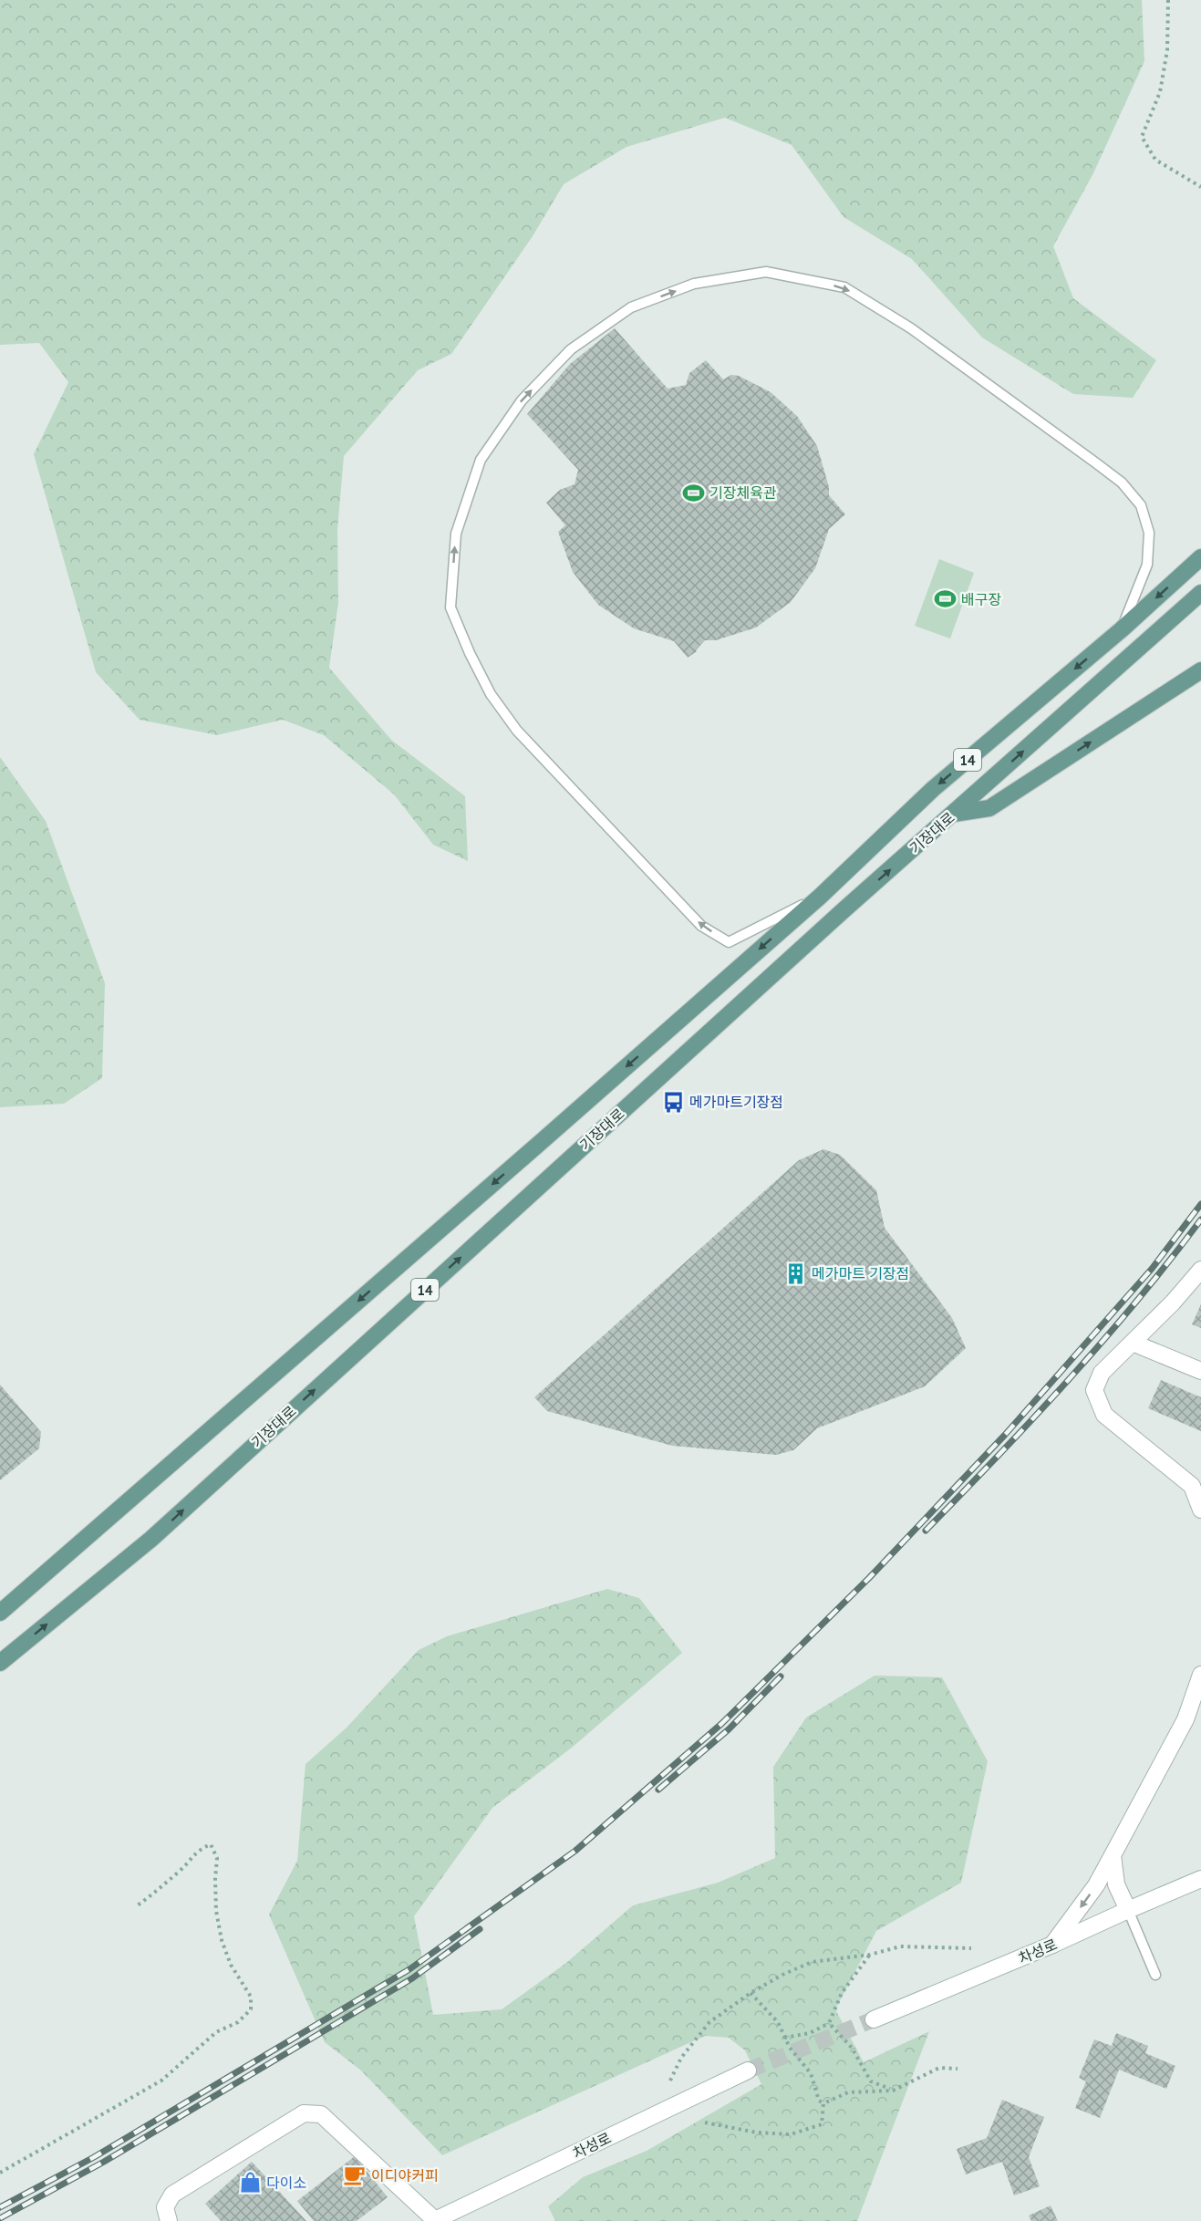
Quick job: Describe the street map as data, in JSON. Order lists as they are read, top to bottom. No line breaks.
{"streets":{"main road":["14","기장대로"],"street":["차성로"]},"places":{"sports":["기장체육관","배구장"],"bus stop":["메가마트기장점"],"building":["메가마트 기장점"],"cafe":["이디야커피"],"shop":["다이소"]}}
